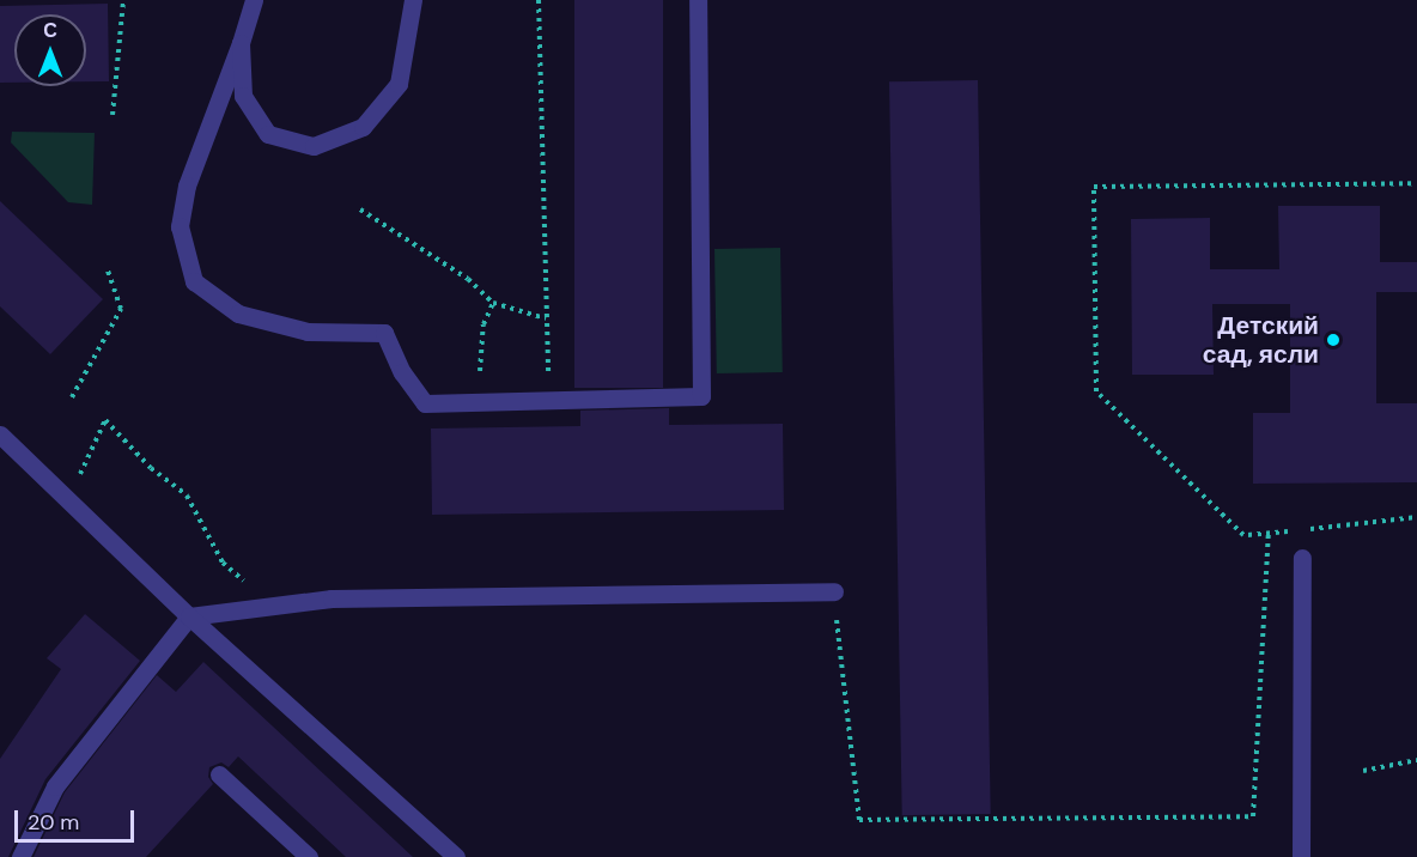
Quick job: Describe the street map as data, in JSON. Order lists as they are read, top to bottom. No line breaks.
{"places":["Детский сад, ясли"],"scale_bar":"20 m","north":"top"}
